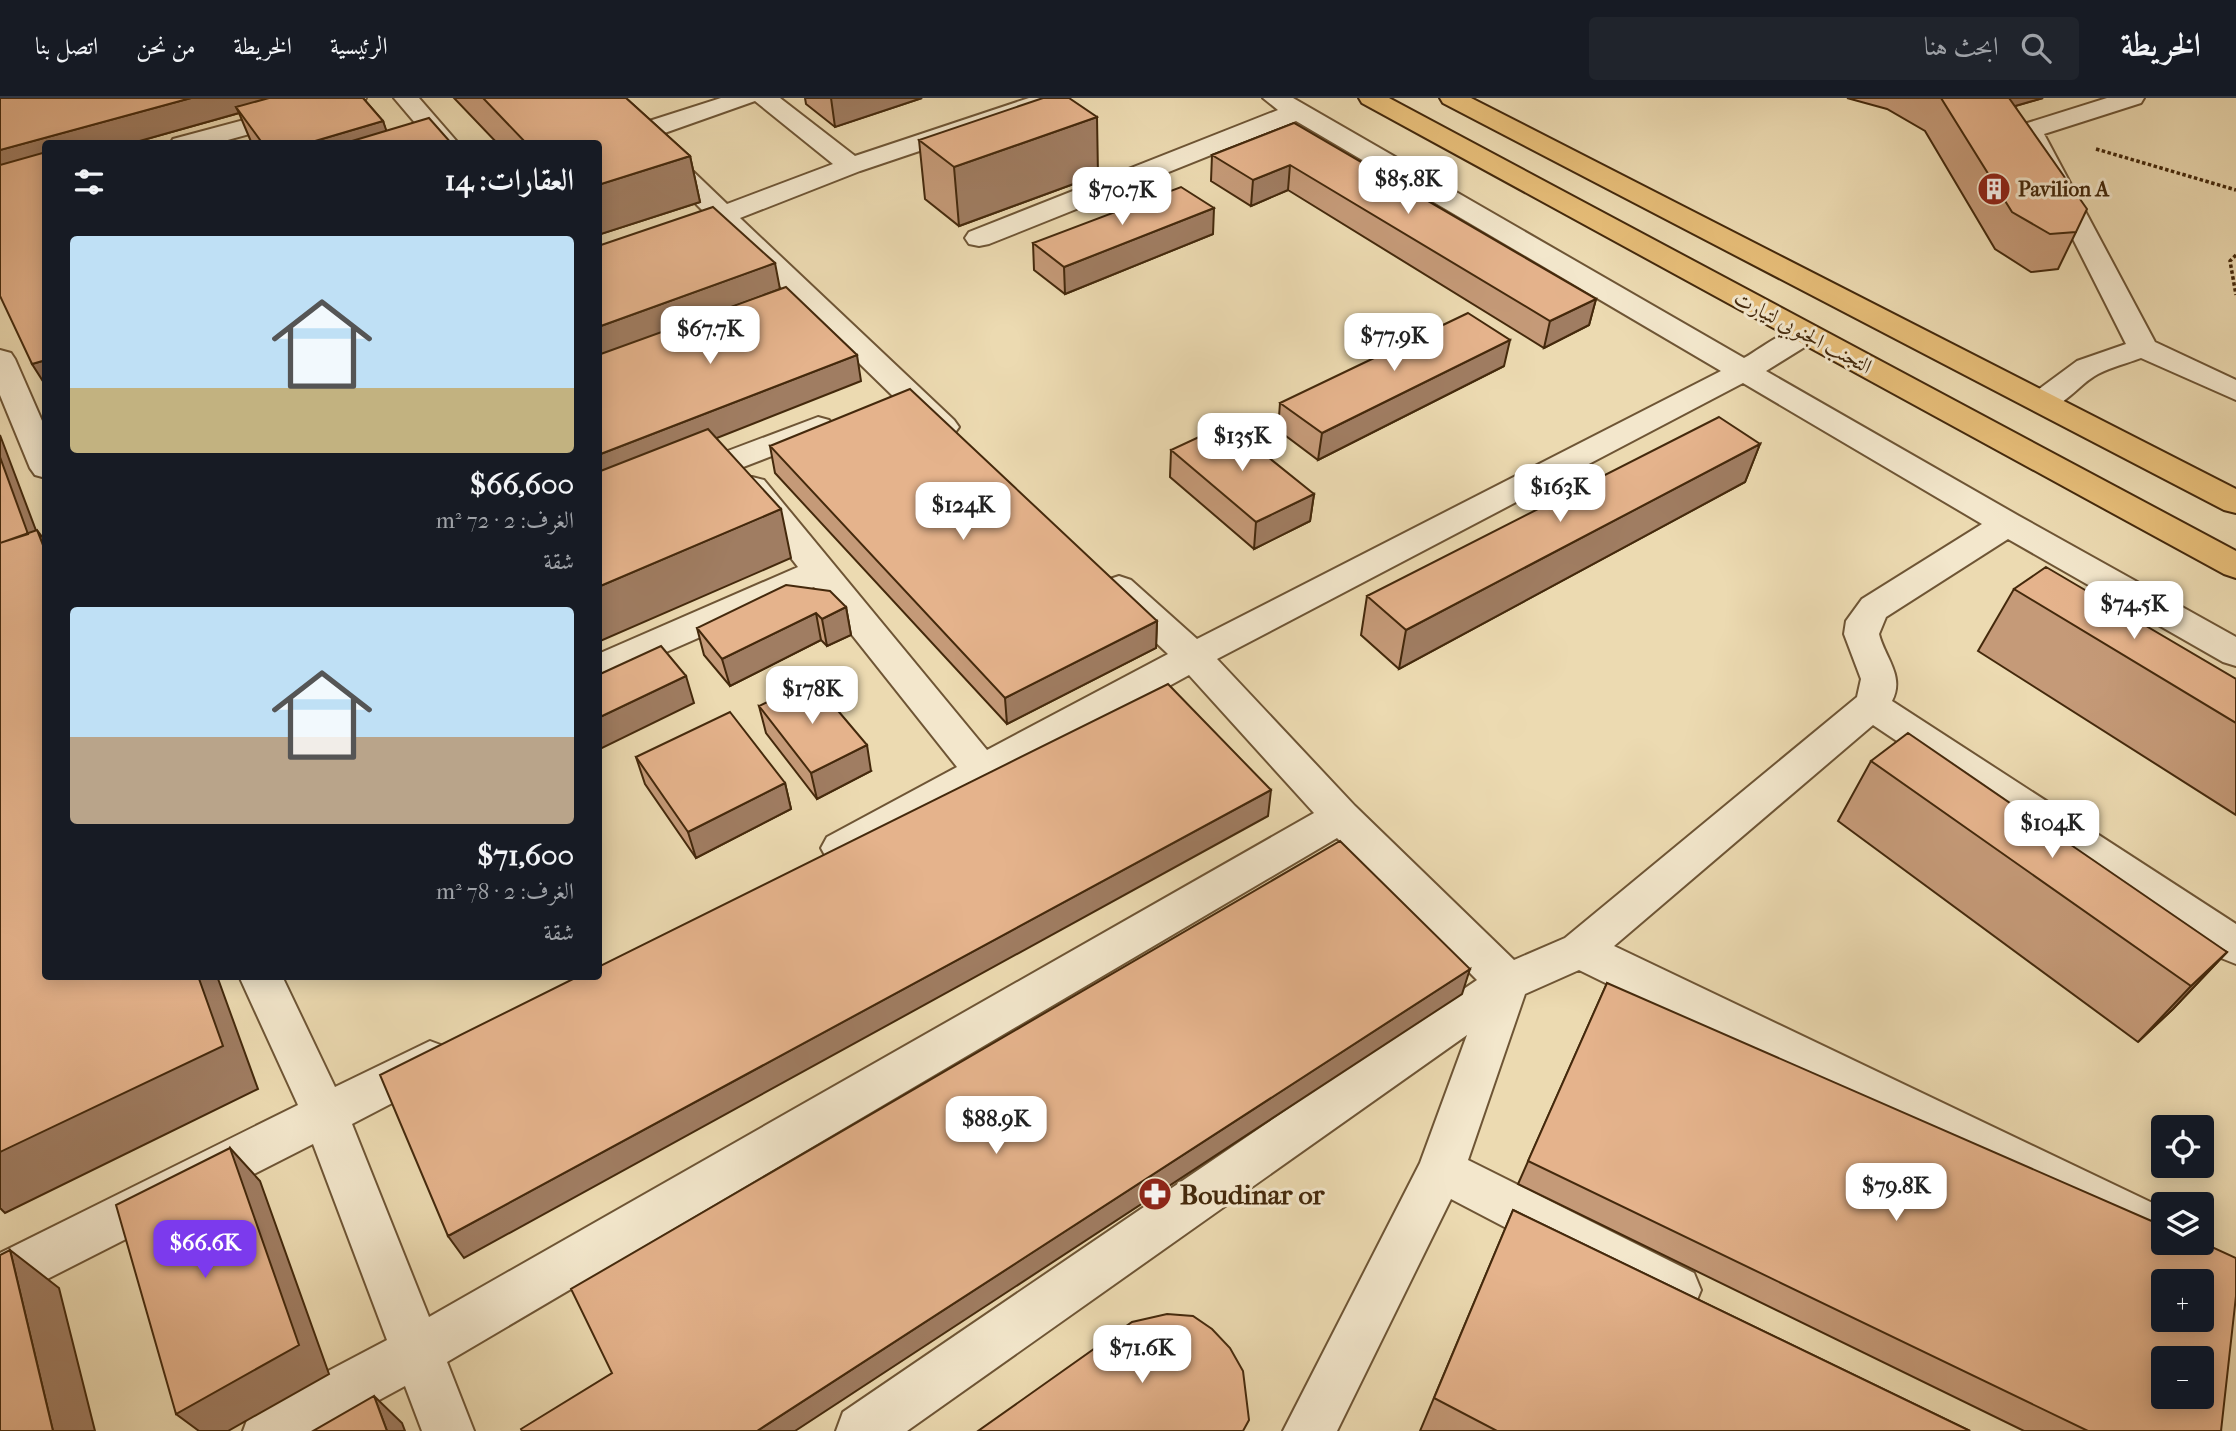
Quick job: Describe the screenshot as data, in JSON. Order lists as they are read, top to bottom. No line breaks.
{"streets":{"highway":["التجنب الجنوبي لتيارت"]},"places":{"building":["Pavilion A"],"pharmacy":["Boudinar or"]},"page":{"header":"الخريطة","search":"ابحث هنا","nav":["الرئيسية","الخريطة","من نحن","اتصل بنا"],"heading":"العقارات: 14","price":["$85.8K","$70.7K","$67.7K","$77.9K","$135K","$163K","$124K","$74.5K","$178K","$104K","$88.9K","$79.8K","$66.6K","$71.6K"],"list":[{"name":"$66,600","note":"الغرف: 2 · 72 m² · شقة"},{"name":"$71,600","note":"الغرف: 2 · 78 m² · شقة"}],"map_buttons":["+","−"]}}
